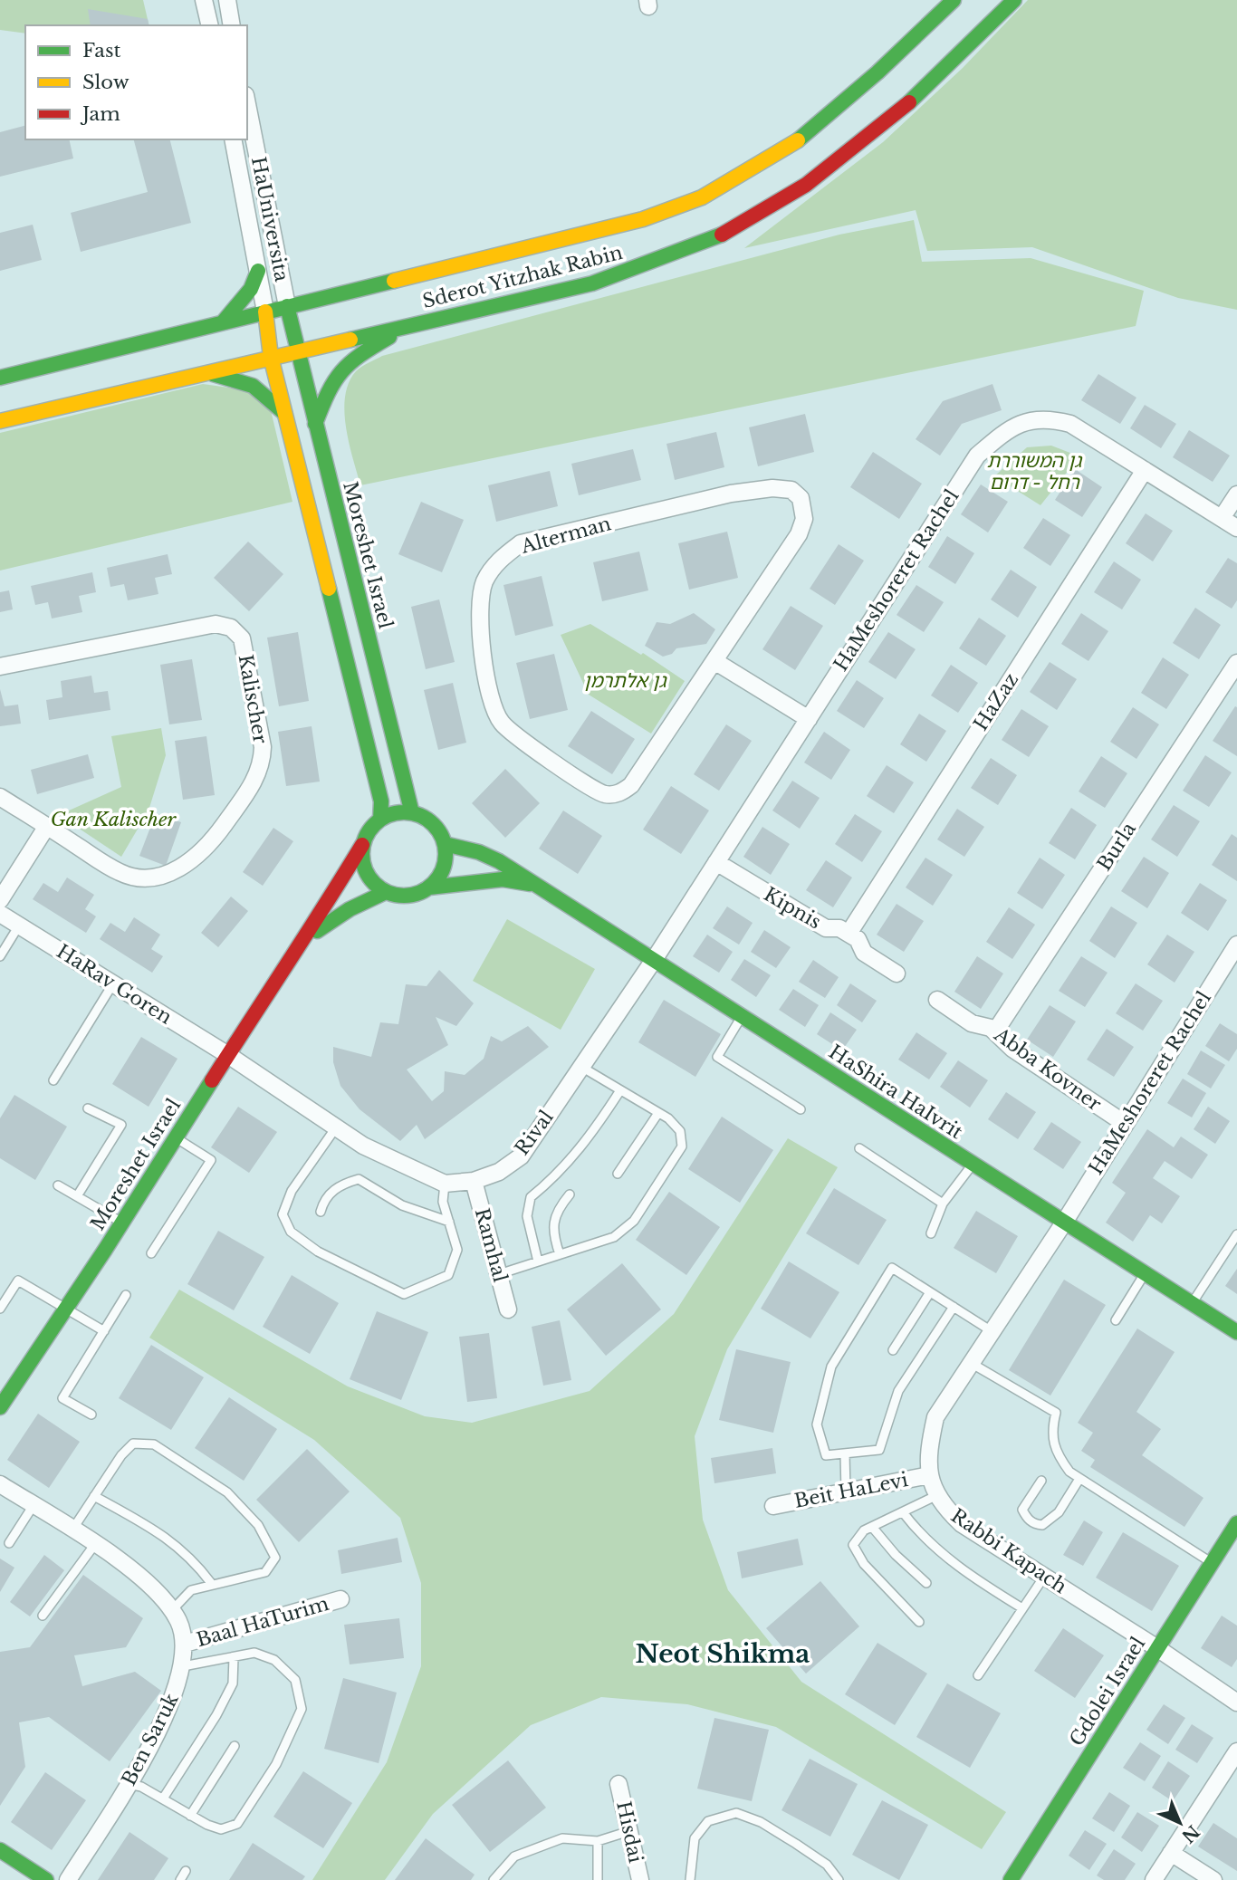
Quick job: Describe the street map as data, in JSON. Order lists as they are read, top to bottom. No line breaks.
{"streets":{"street":["HaUniversita","Sderot Yitzhak Rabin","Alterman","Moreshet Israel","HaMeshoreret Rachel","Kalischer","HaZaz","Burla","Kipnis","HaRav Goren","Abba Kovner","HaShira HaIvrit","Rival","Ramhal","Beit HaLevi","Rabbi Kapach","Baal HaTurim","Gdolei Israel","Ben Saruk","Hisdai"]},"crossings":[["HaUniversita","Sderot Yitzhak Rabin"],["HaUniversita","Moreshet Israel"],["Sderot Yitzhak Rabin","Moreshet Israel"],["Moreshet Israel","HaRav Goren"],["Moreshet Israel","HaShira HaIvrit"],["HaMeshoreret Rachel","HaZaz"],["HaMeshoreret Rachel","Kipnis"],["HaMeshoreret Rachel","Abba Kovner"],["HaMeshoreret Rachel","HaShira HaIvrit"],["HaMeshoreret Rachel","Rival"],["HaMeshoreret Rachel","Rabbi Kapach"],["HaZaz","Kipnis"],["Burla","Abba Kovner"],["HaShira HaIvrit","Rival"],["HaShira HaIvrit","Rabbi Kapach"],["Rival","Ramhal"],["Beit HaLevi","Rabbi Kapach"],["Rabbi Kapach","Gdolei Israel"],["Baal HaTurim","Ben Saruk"]],"districts":["Neot Shikma"],"parks":["גן המשוררת רחל - דרום","גן אלתרמן","Gan Kalischer"],"legend":["Fast","Slow","Jam"],"north":"bottom right"}
